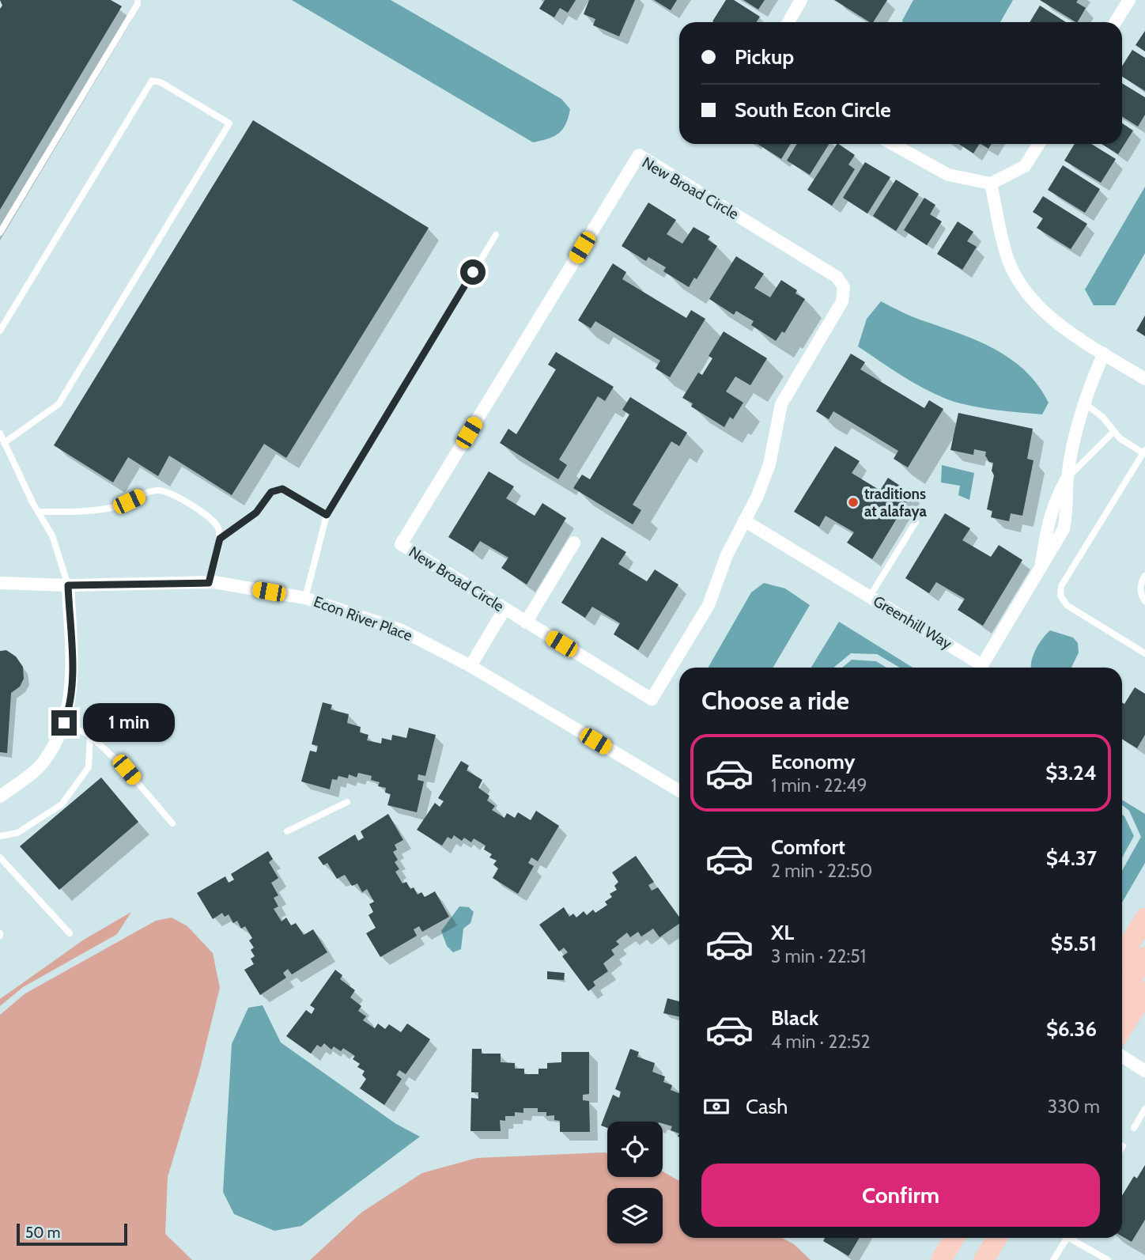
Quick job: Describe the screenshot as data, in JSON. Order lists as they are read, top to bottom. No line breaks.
{"streets":{"street":["New Broad Circle","Econ River Place","Greenhill Way"]},"crossings":[["New Broad Circle","Greenhill Way"]],"places":["traditions at alafaya"],"scale_bar":"50 m","page":{"banner":["Pickup","South Econ Circle"],"heading":"Choose a ride","bubble":"1 min","list":[{"name":"Economy","note":"1 min · 22:49","value":"$3.24"},{"name":"Comfort","note":"2 min · 22:50","value":"$4.37"},{"name":"XL","note":"3 min · 22:51","value":"$5.51"},{"name":"Black","note":"4 min · 22:52","value":"$6.36"}],"pay":["Cash","330 m"],"buttons":"Confirm","scale":"50 m"}}
